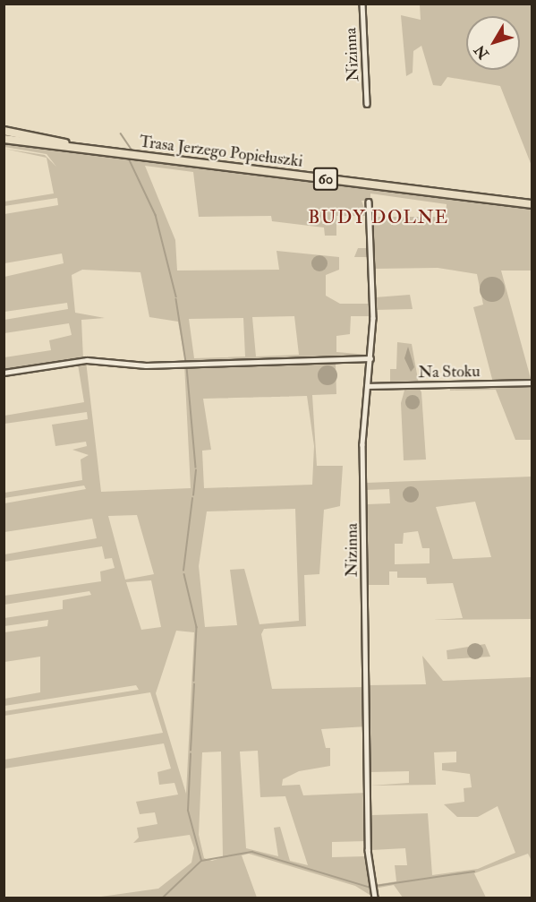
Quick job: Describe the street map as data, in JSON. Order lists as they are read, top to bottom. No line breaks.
{"streets":{"main road":["Trasa Jerzego Popiełuszki","60"],"street":["Nizinna","Na Stoku"]},"crossings":[["Nizinna","Na Stoku"]],"districts":["BUDY DOLNE"],"north":"bottom left"}
